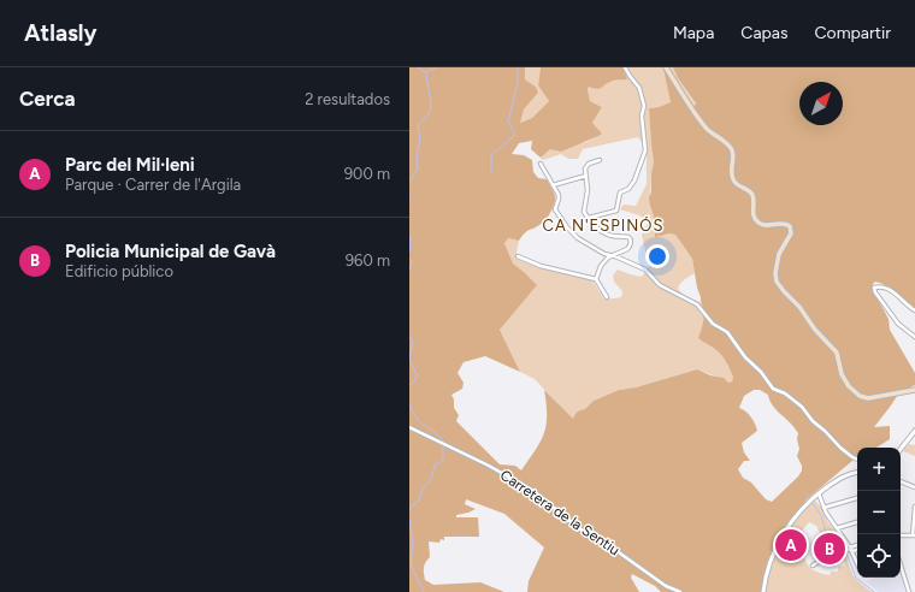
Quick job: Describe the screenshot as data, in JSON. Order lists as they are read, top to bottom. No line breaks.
{"streets":{"street":["Carretera de la Sentiu"]},"districts":["CA N'ESPINÓS"],"north":"top right","page":{"header":"Atlasly","nav":["Mapa","Capas","Compartir"],"heading":["Cerca","2 resultados"],"list":[{"mark":"A","name":"Parc del Mil·leni","note":"Parque · Carrer de l'Argila","value":"900 m"},{"mark":"B","name":"Policia Municipal de Gavà","note":"Edificio público","value":"960 m"}],"map_buttons":["+","−"],"pins":["A","B"]}}
